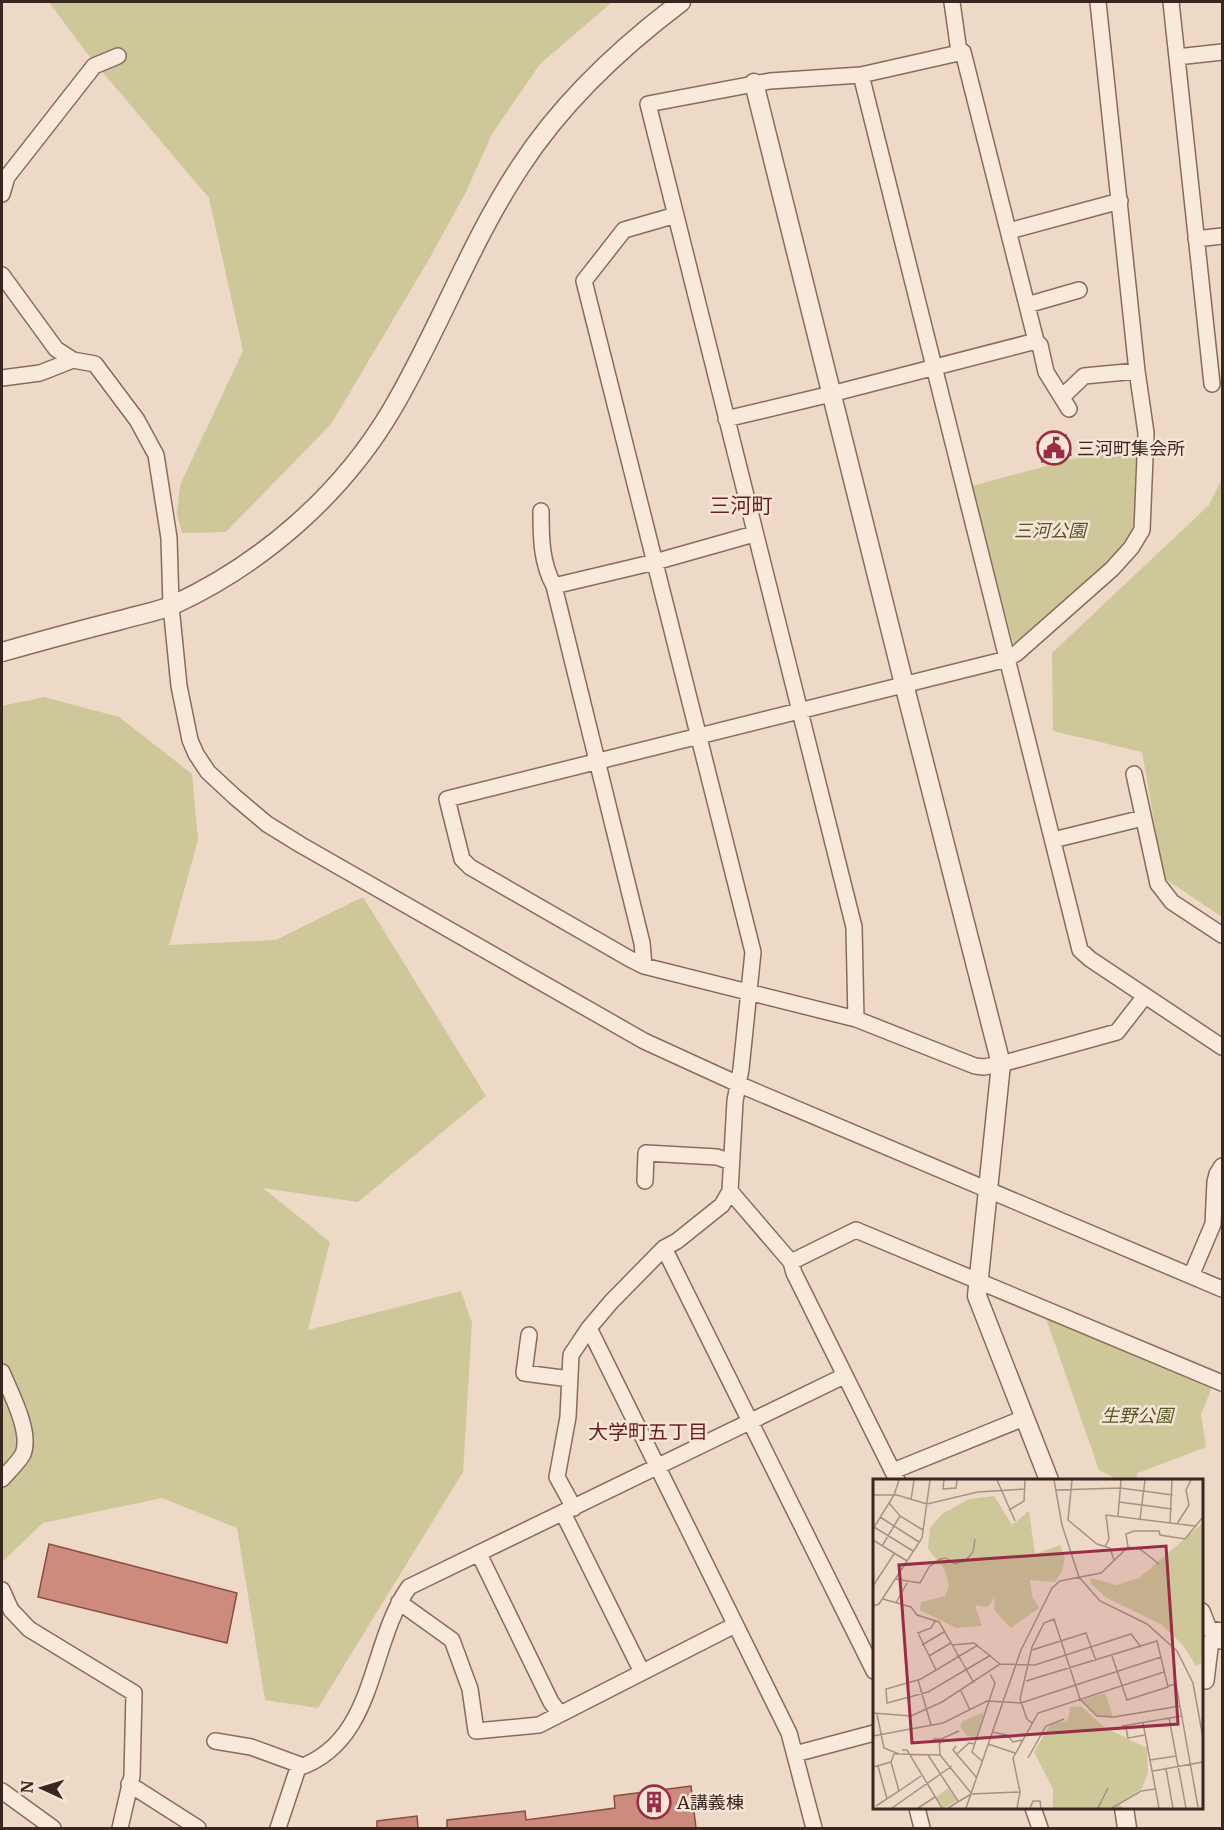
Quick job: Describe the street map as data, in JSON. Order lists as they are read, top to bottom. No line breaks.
{"districts":["三河町","大学町五丁目"],"parks":["三河公園","生野公園"],"places":{"public building":["三河町集会所"],"building":["A講義棟"]},"north":"left"}
